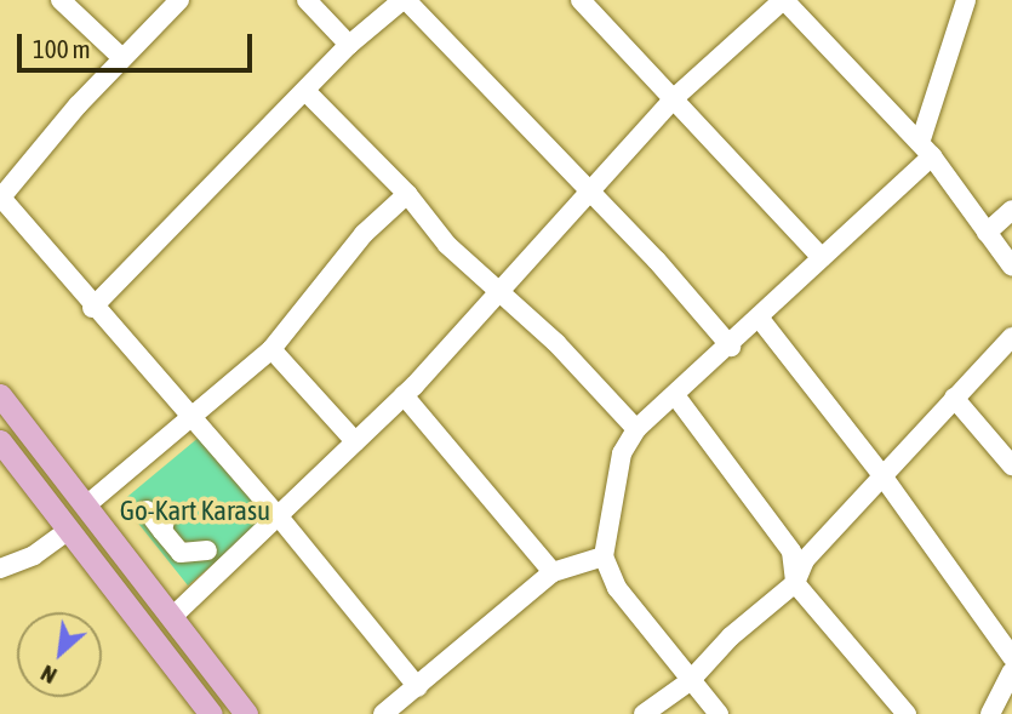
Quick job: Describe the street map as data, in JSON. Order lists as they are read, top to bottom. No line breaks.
{"parks":["Go-Kart Karasu"],"scale_bar":"100 m","north":"bottom left"}
